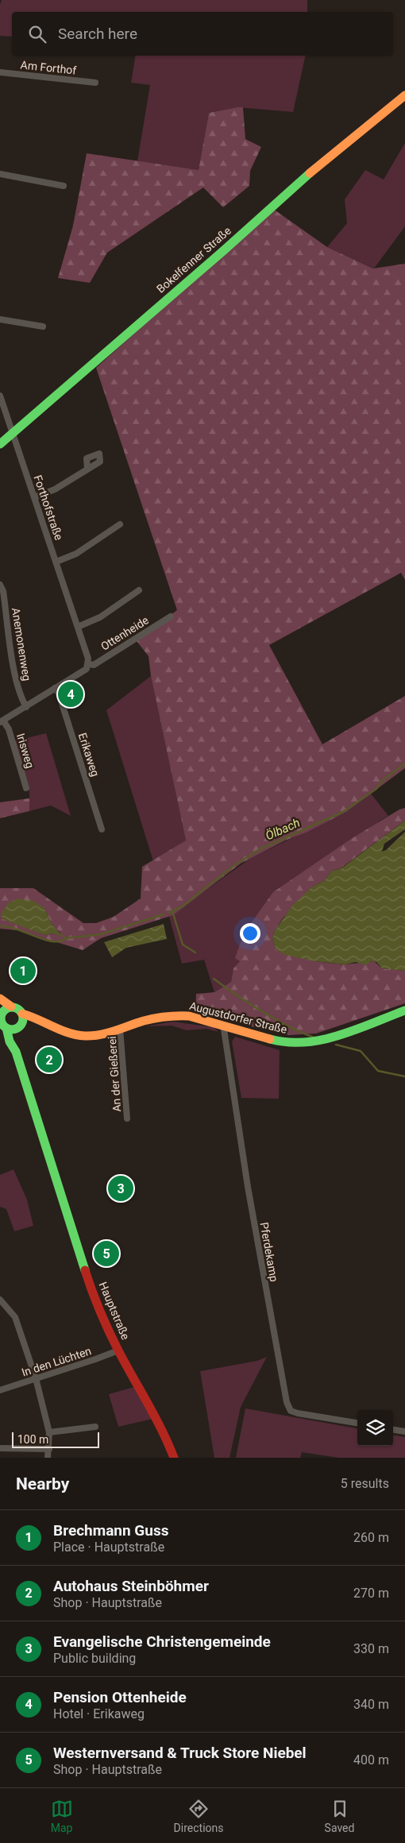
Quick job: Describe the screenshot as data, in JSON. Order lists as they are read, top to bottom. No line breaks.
{"streets":{"main road":["Bokelfenner Straße","Augustdorfer Straße","Hauptstraße"],"street":["Am Forthof","Forthofstraße","Ottenheide","Anemonenweg","Irisweg","Erikaweg","An der Gießerei","Pferdekamp","In den Lüchten"]},"crossings":[["Bokelfenner Straße","Forthofstraße"],["Forthofstraße","Ottenheide"],["Ottenheide","Anemonenweg"],["Ottenheide","Irisweg"],["Ottenheide","Erikaweg"],["Augustdorfer Straße","An der Gießerei"],["Augustdorfer Straße","Pferdekamp"],["Augustdorfer Straße","Hauptstraße"],["Hauptstraße","In den Lüchten"]],"water":["Ölbach"],"scale_bar":"100 m","page":{"search":"Search here","pins":["4","1","2","3","5"],"scale":"100 m","heading":["Nearby","5 results"],"list":[{"mark":"1","name":"Brechmann Guss","note":"Place · Hauptstraße","value":"260 m"},{"mark":"2","name":"Autohaus Steinböhmer","note":"Shop · Hauptstraße","value":"270 m"},{"mark":"3","name":"Evangelische Christengemeinde","note":"Public building","value":"330 m"},{"mark":"4","name":"Pension Ottenheide","note":"Hotel · Erikaweg","value":"340 m"},{"mark":"5","name":"Westernversand & Truck Store Niebel","note":"Shop · Hauptstraße","value":"400 m"}],"nav":["Map","Directions","Saved"]}}
